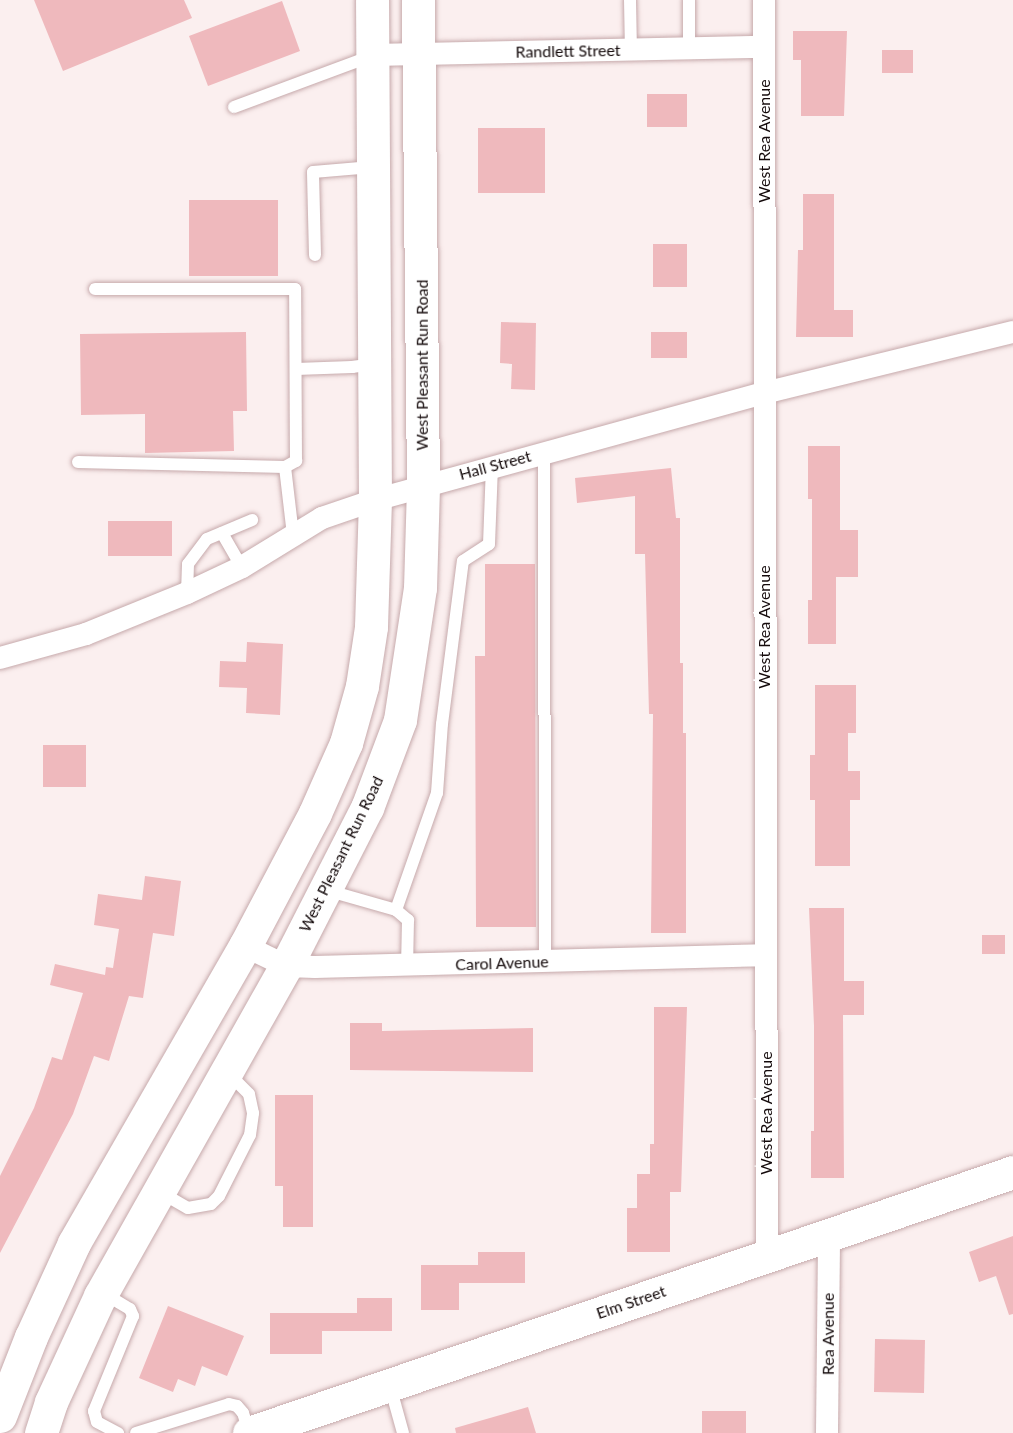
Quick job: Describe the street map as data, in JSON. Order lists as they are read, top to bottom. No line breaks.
{"streets":{"main road":["West Pleasant Run Road","Elm Street"],"street":["Randlett Street","West Rea Avenue","Hall Street","Carol Avenue","Rea Avenue"]},"crossings":[["Randlett Street","West Rea Avenue"],["Randlett Street","West Pleasant Run Road"],["West Rea Avenue","Hall Street"],["West Rea Avenue","Carol Avenue"],["West Rea Avenue","Elm Street"],["West Pleasant Run Road","Hall Street"],["West Pleasant Run Road","Carol Avenue"],["Elm Street","Rea Avenue"]]}
